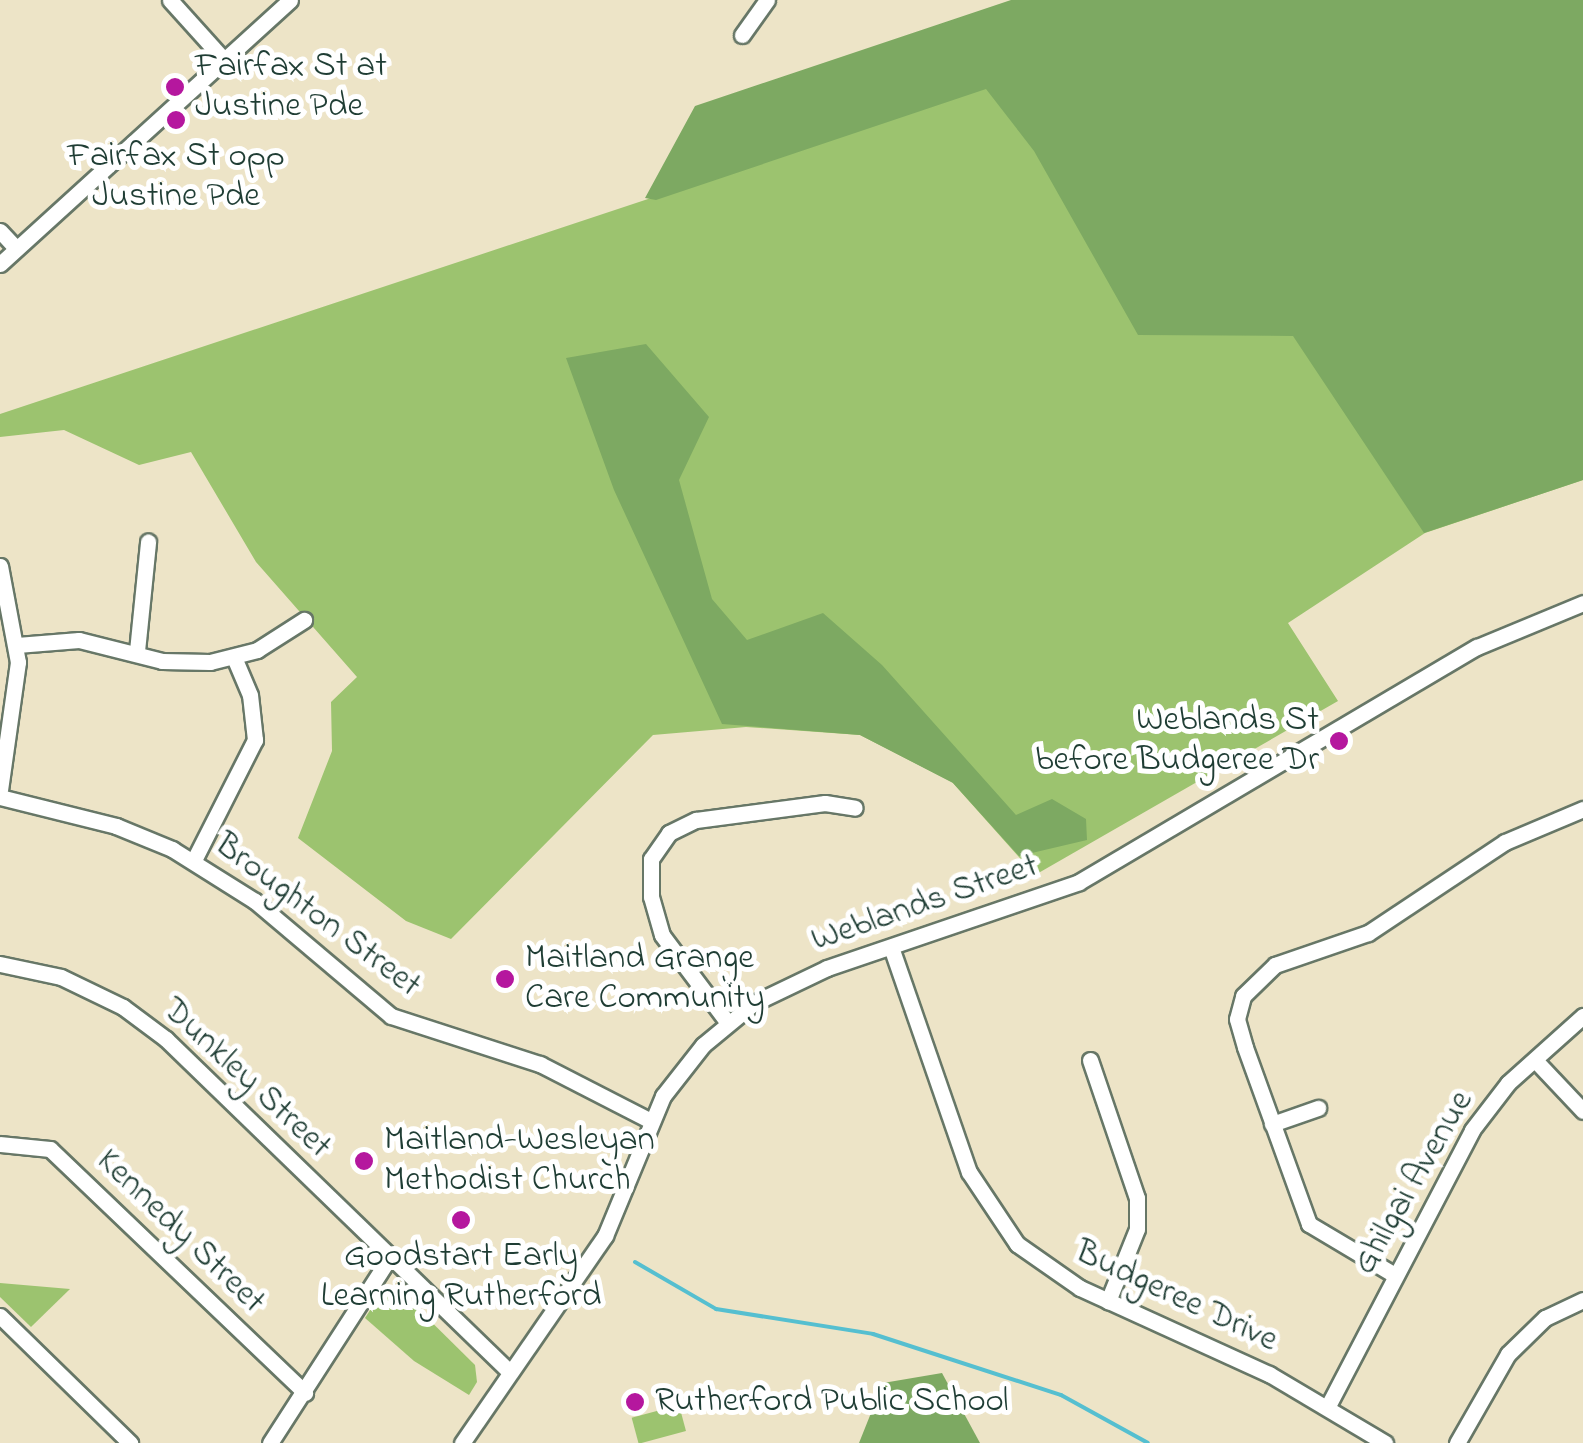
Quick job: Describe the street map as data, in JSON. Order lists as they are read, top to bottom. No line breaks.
{"streets":{"street":["Weblands Street","Broughton Street","Dunkley Street","Ghilgai Avenue","Kennedy Street","Budgeree Drive"]},"crossings":[["Weblands Street","Broughton Street"],["Weblands Street","Dunkley Street"],["Weblands Street","Budgeree Drive"],["Ghilgai Avenue","Budgeree Drive"]],"places":["Fairfax St at Justine Pde","Fairfax St opp Justine Pde","Weblands St before Budgeree Dr","Maitland Grange Care Community","Maitland-Wesleyan Methodist Church","Goodstart Early Learning Rutherford","Rutherford Public School"]}
